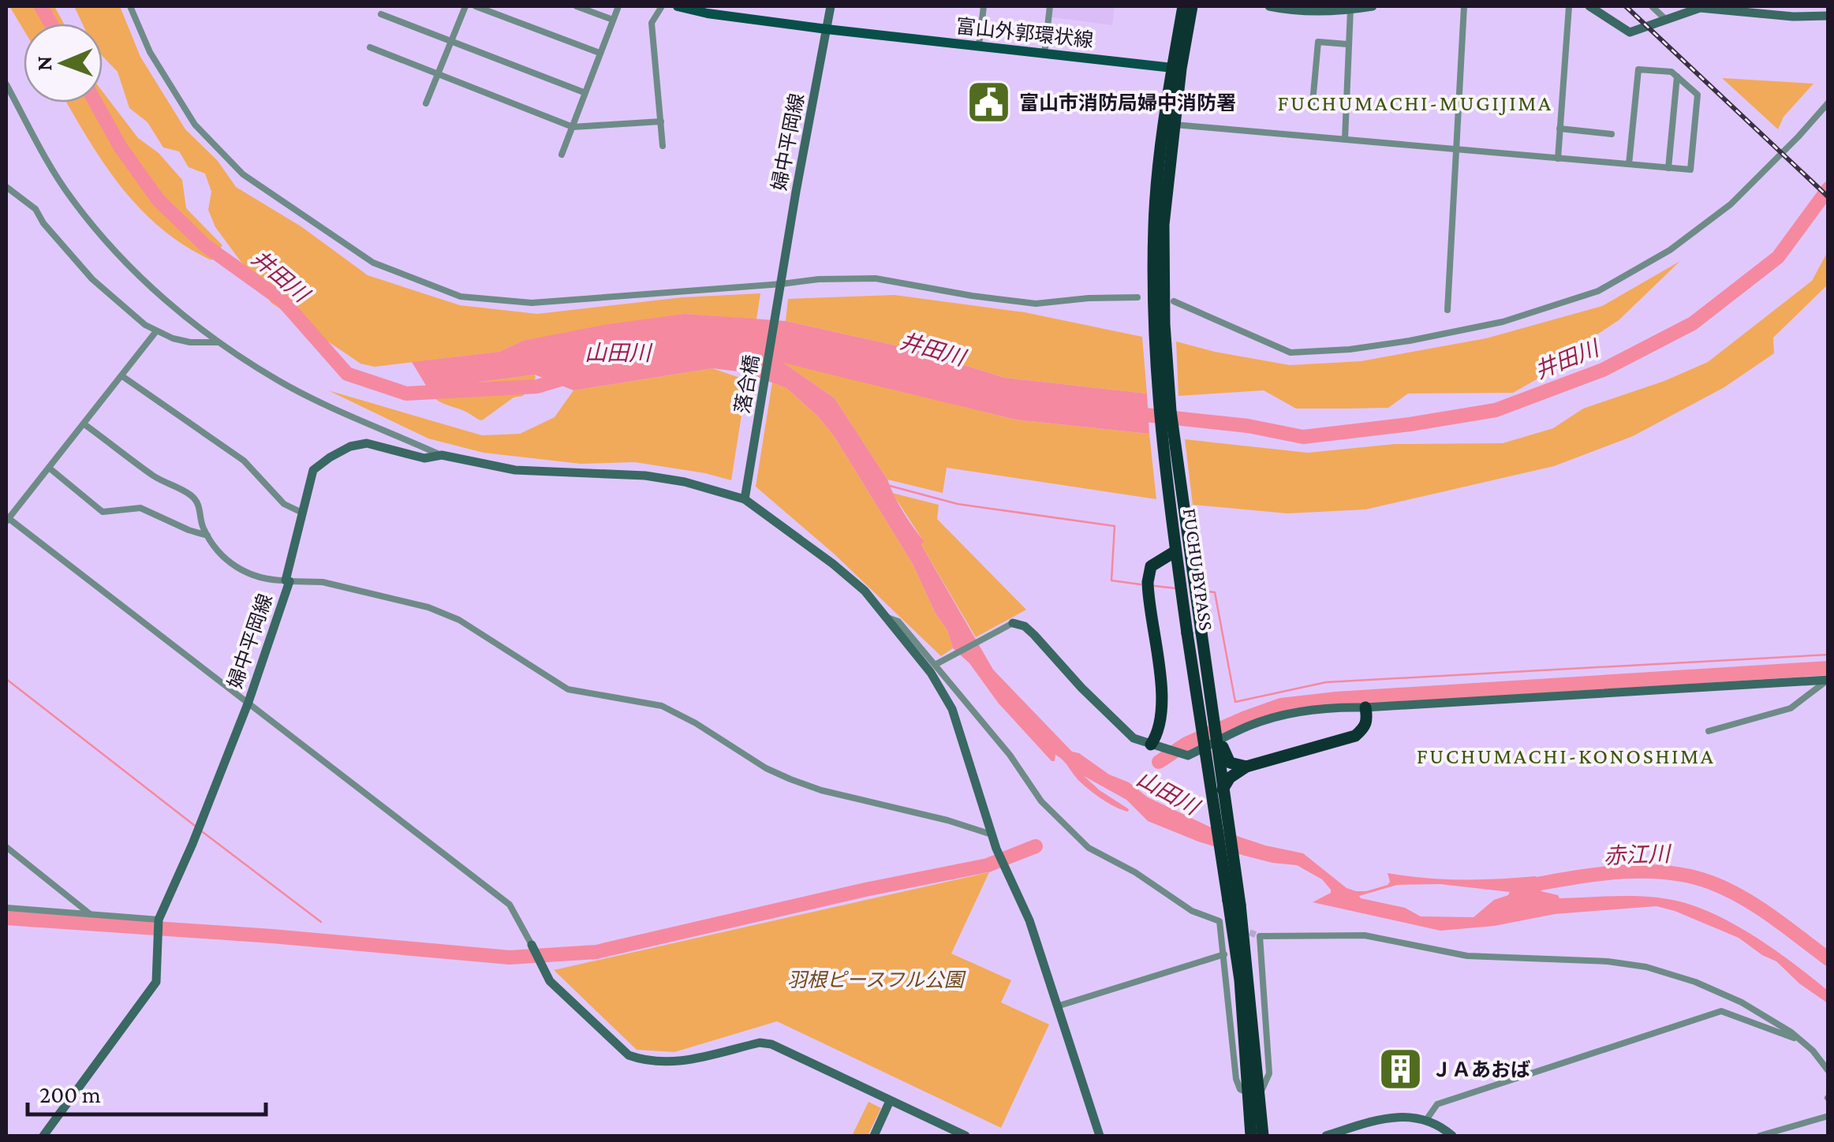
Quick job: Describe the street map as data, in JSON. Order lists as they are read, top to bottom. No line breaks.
{"streets":{"highway":["FUCHU BYPASS"],"main road":["富山外郭環状線"],"street":["婦中平岡線","落合橋"]},"crossings":[["富山外郭環状線","婦中平岡線"],["富山外郭環状線","FUCHU BYPASS"],["婦中平岡線","落合橋"]],"districts":["FUCHUMACHI-MUGIJIMA","FUCHUMACHI-KONOSHIMA"],"water":["井田川","山田川","赤江川"],"parks":["羽根ピースフル公園"],"places":{"public building":["富山市消防局婦中消防署"],"building":["ＪＡあおば"]},"scale_bar":"200 m","north":"left"}
